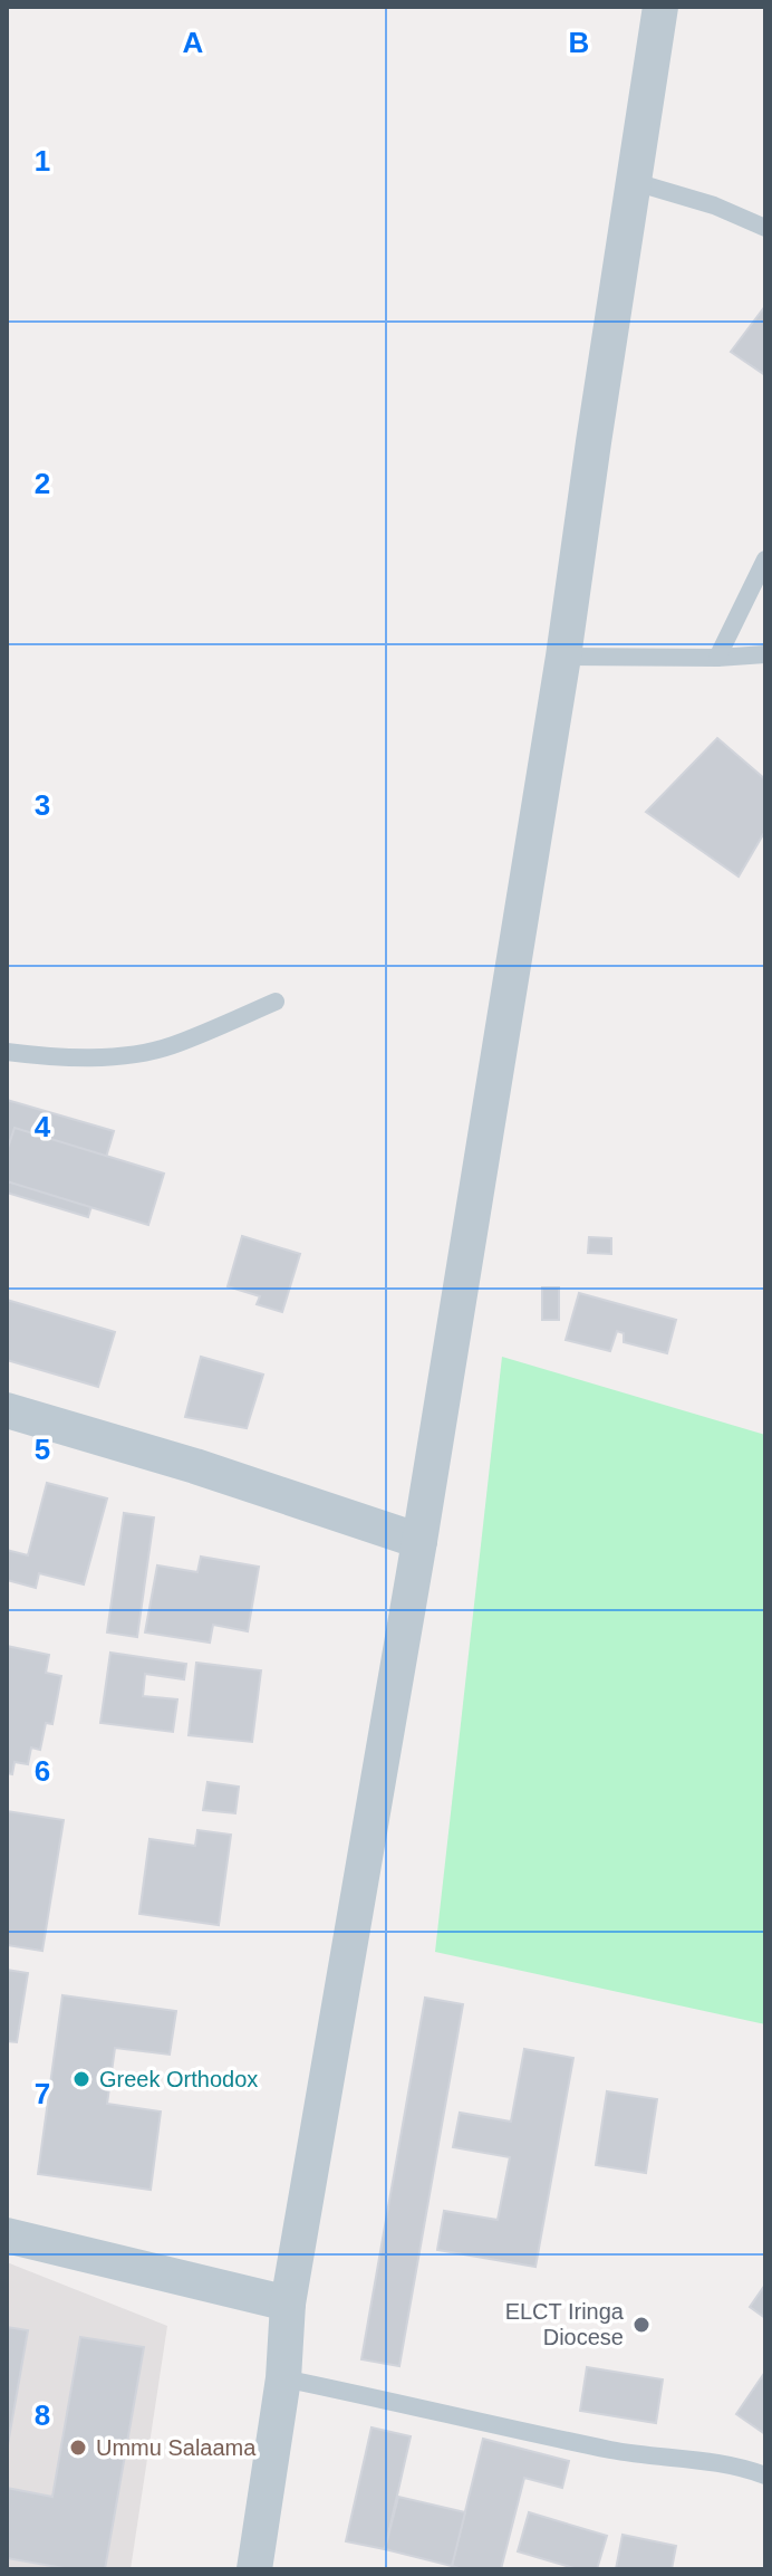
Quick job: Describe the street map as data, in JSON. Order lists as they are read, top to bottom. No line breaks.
{"places":["Greek Orthodox","ELCT Iringa Diocese","Ummu Salaama"],"grid":{"columns":["A","B"],"rows":["1","2","3","4","5","6","7","8"]}}
